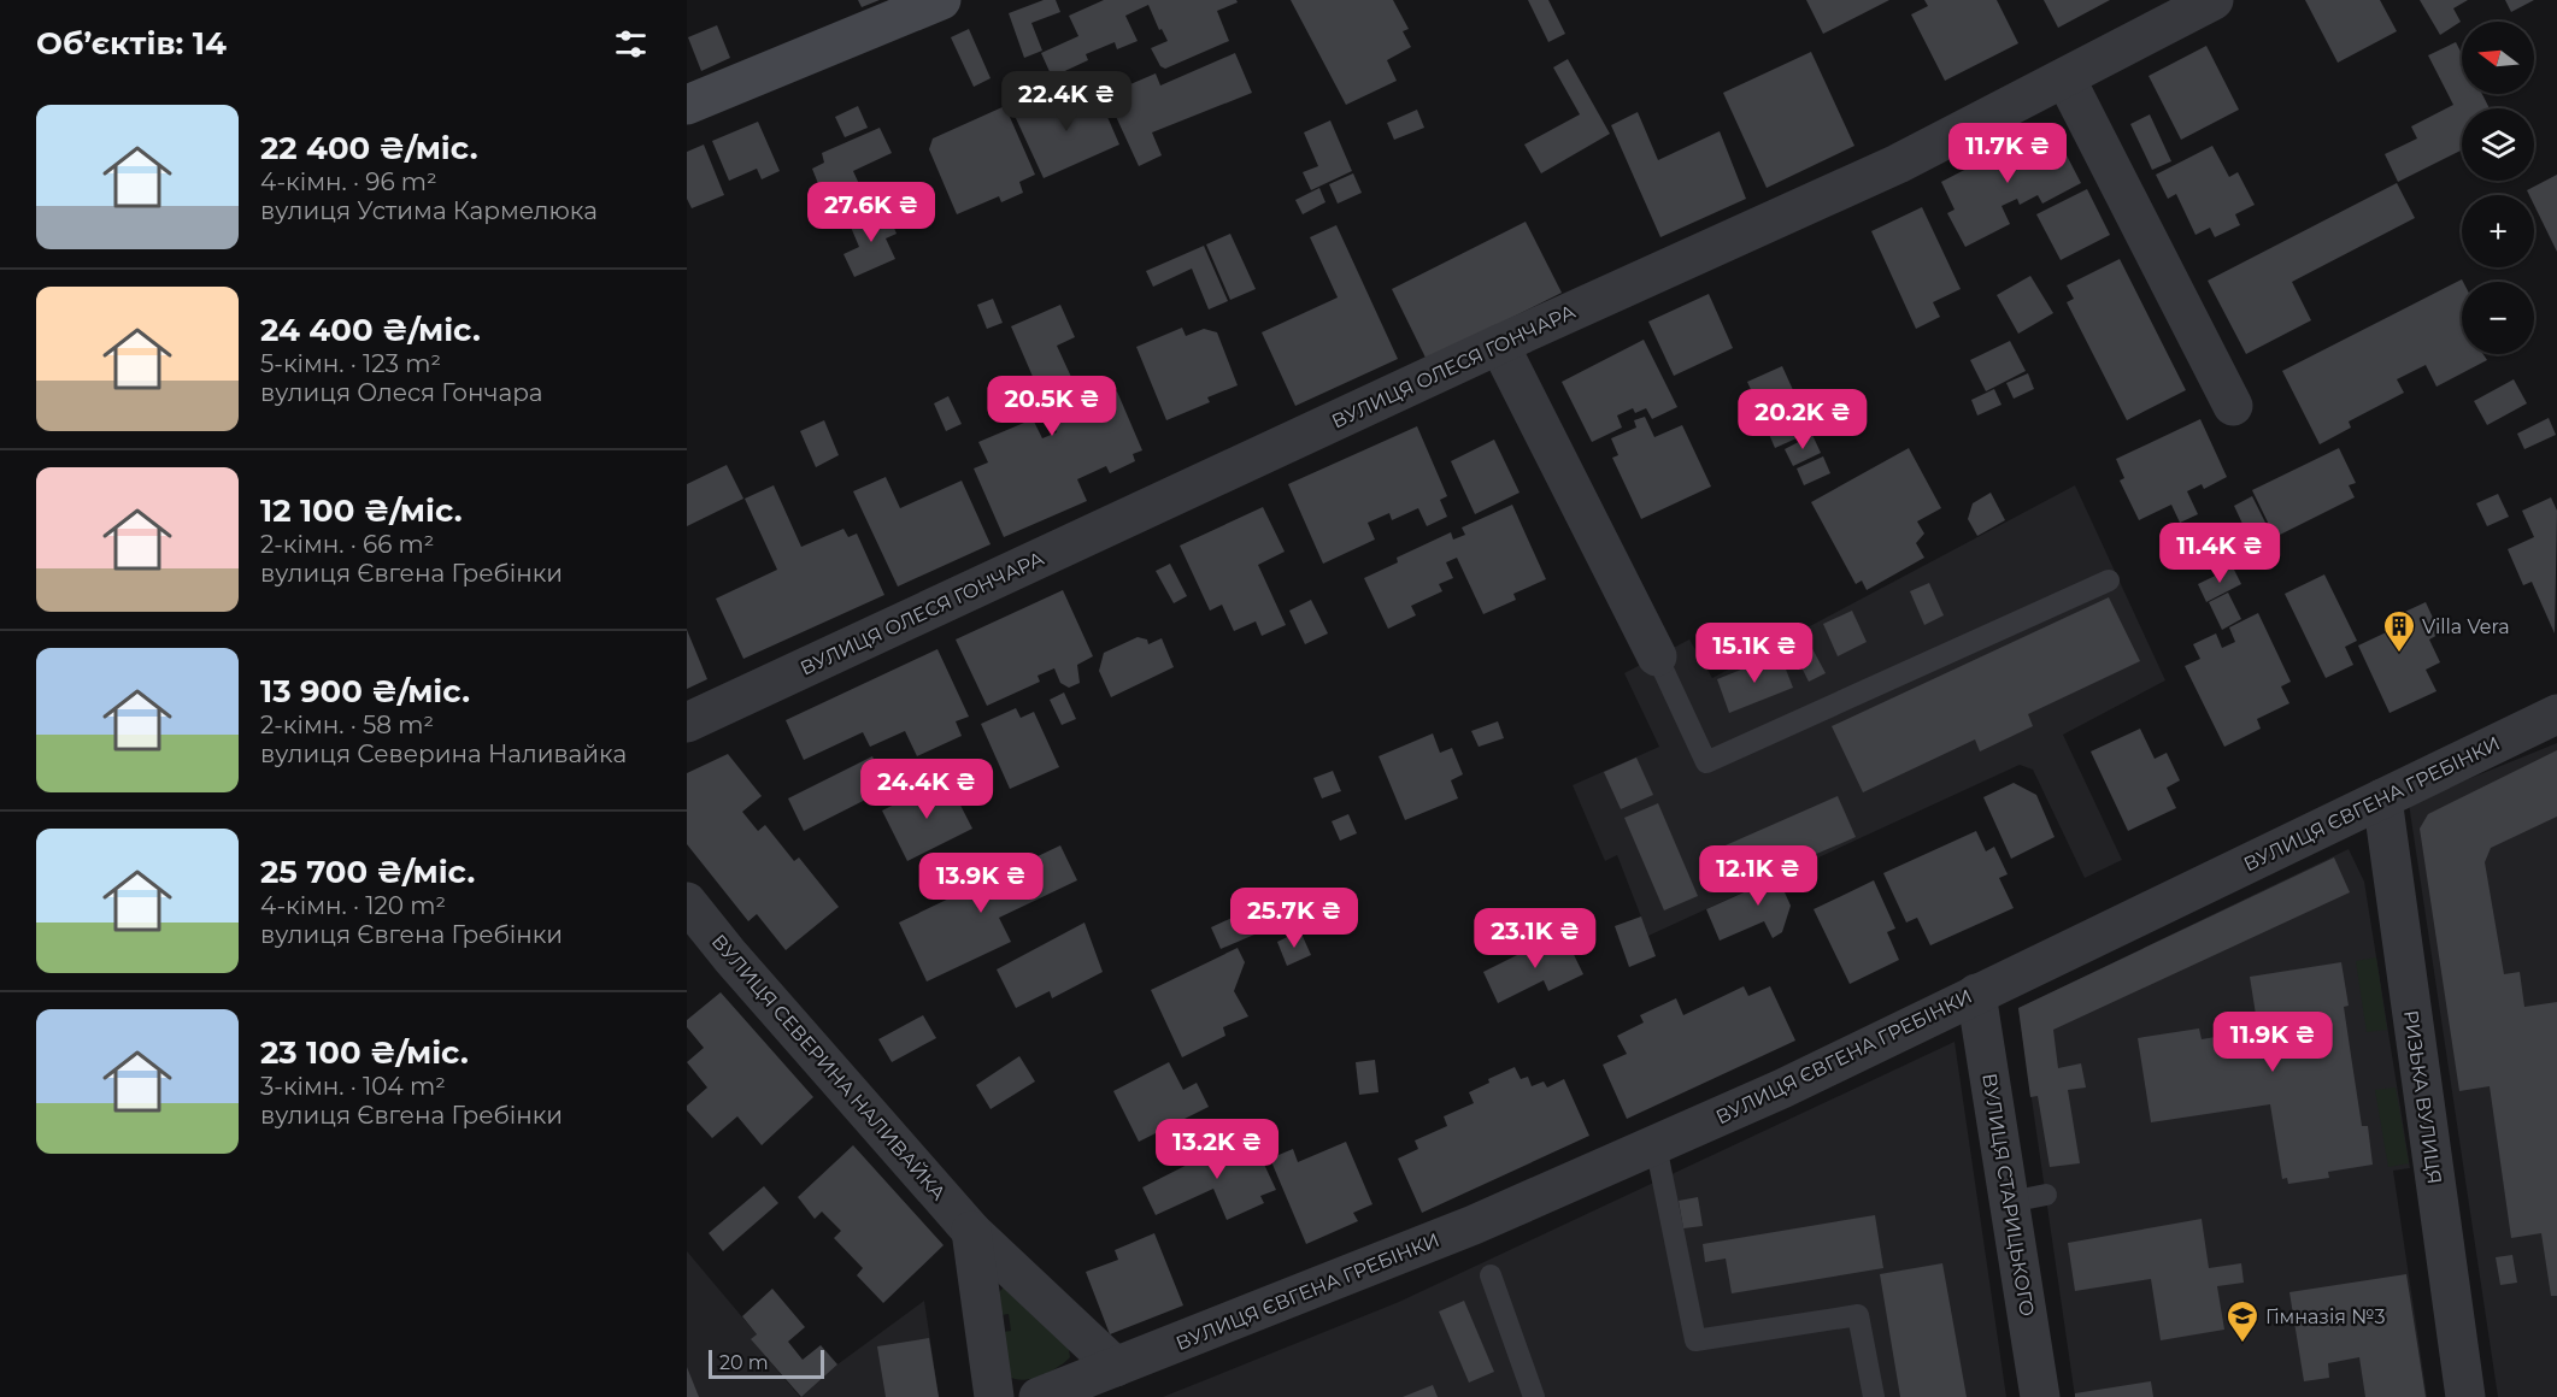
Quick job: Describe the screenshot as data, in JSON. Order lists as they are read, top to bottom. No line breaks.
{"streets":{"street":["ВУЛИЦЯ ОЛЕСЯ ГОНЧАРА","ВУЛИЦЯ ЄВГЕНА ГРЕБІНКИ","ВУЛИЦЯ СЕВЕРИНА НАЛИВАЙКА","РИЗЬКА ВУЛИЦЯ","ВУЛИЦЯ СТАРИЦЬКОГО"]},"crossings":[["ВУЛИЦЯ ЄВГЕНА ГРЕБІНКИ","ВУЛИЦЯ СЕВЕРИНА НАЛИВАЙКА"],["ВУЛИЦЯ ЄВГЕНА ГРЕБІНКИ","РИЗЬКА ВУЛИЦЯ"],["ВУЛИЦЯ ЄВГЕНА ГРЕБІНКИ","ВУЛИЦЯ СТАРИЦЬКОГО"]],"places":{"building":["Villa Vera"],"school or university":["Гімназія №3"]},"scale_bar":"20 m","north":"left","page":{"heading":"Об’єктів: 14","map_buttons":["+","−"],"price":["22.4K ₴","11.7K ₴","27.6K ₴","20.5K ₴","20.2K ₴","11.4K ₴","15.1K ₴","24.4K ₴","12.1K ₴","13.9K ₴","25.7K ₴","23.1K ₴","11.9K ₴","13.2K ₴"],"list":[{"name":"22 400 ₴/міс.","note":"4-кімн. · 96 m² · вулиця Устима Кармелюка"},{"name":"24 400 ₴/міс.","note":"5-кімн. · 123 m² · вулиця Олеся Гончара"},{"name":"12 100 ₴/міс.","note":"2-кімн. · 66 m² · вулиця Євгена Гребінки"},{"name":"13 900 ₴/міс.","note":"2-кімн. · 58 m² · вулиця Северина Наливайка"},{"name":"25 700 ₴/міс.","note":"4-кімн. · 120 m² · вулиця Євгена Гребінки"},{"name":"23 100 ₴/міс.","note":"3-кімн. · 104 m² · вулиця Євгена Гребінки"}],"scale":"20 m"}}
